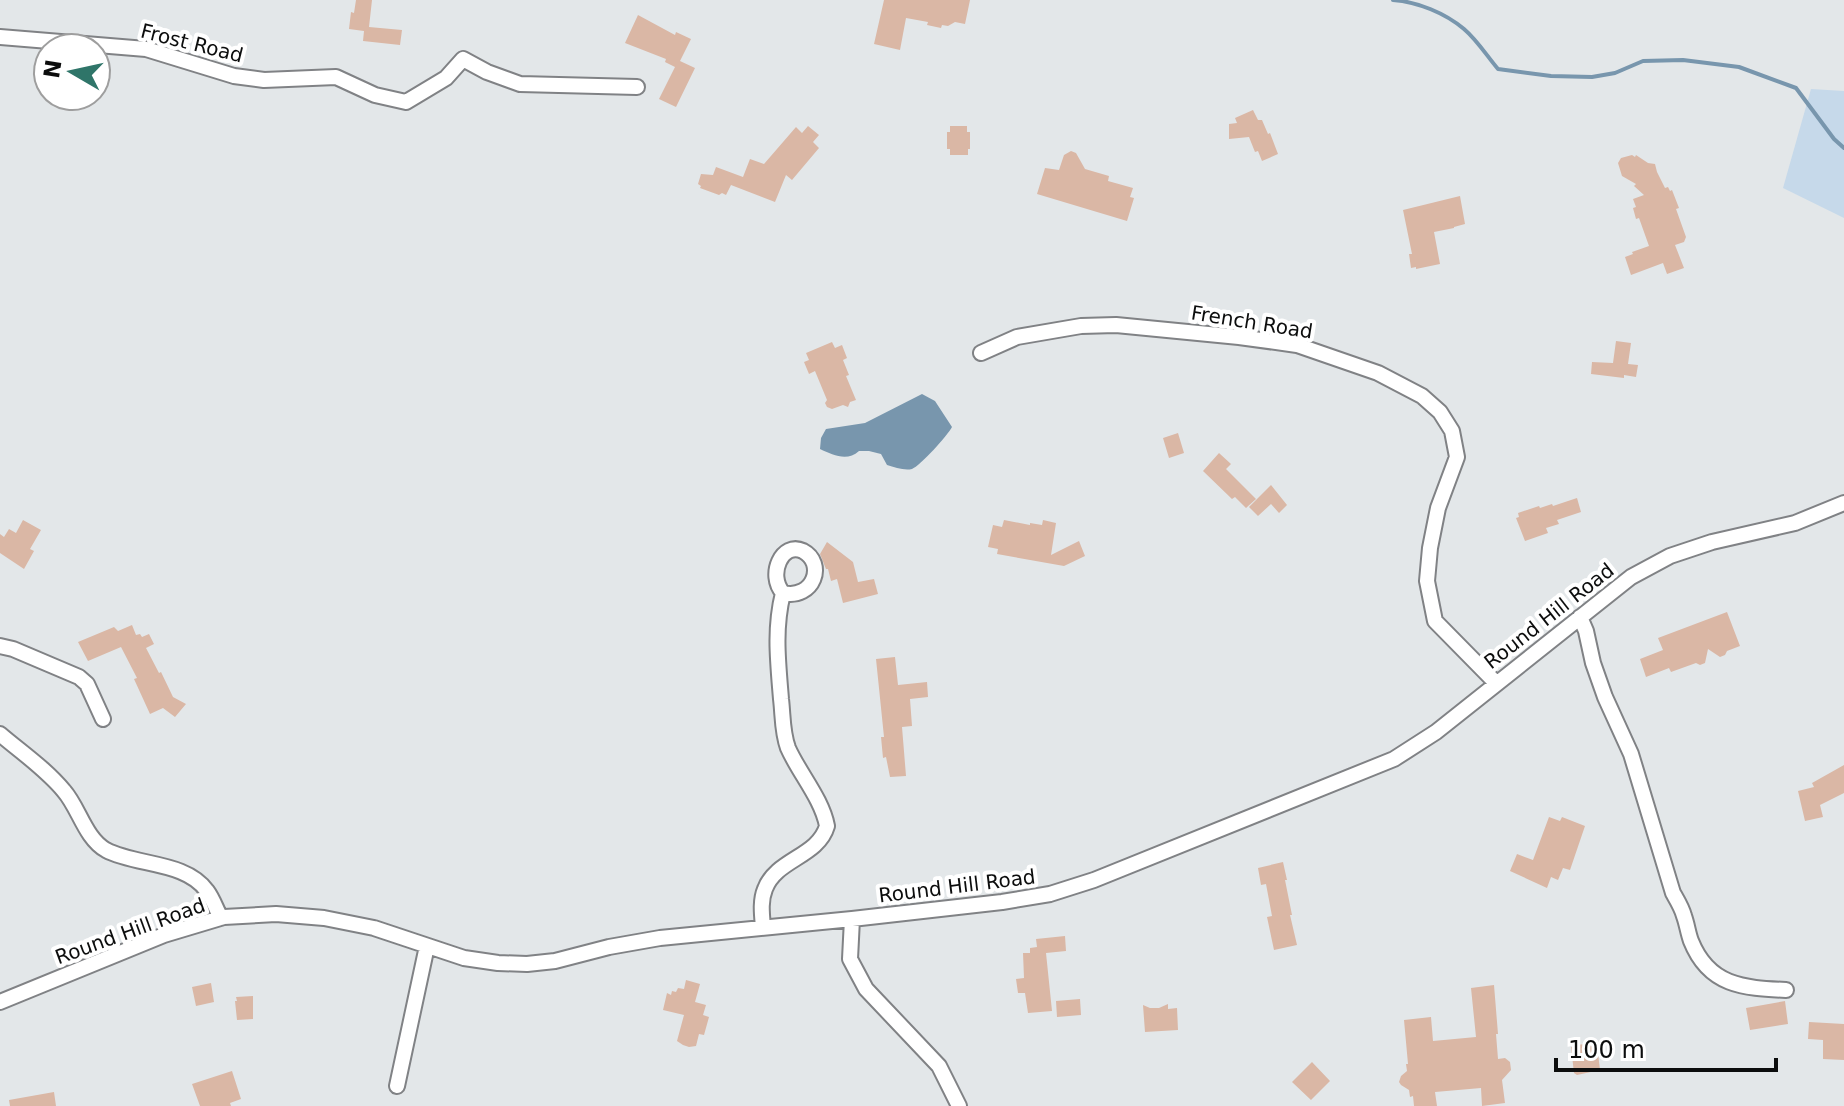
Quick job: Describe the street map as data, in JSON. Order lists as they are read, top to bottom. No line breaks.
{"streets":{"street":["Frost Road","French Road","Round Hill Road"]},"crossings":[["French Road","Round Hill Road"]],"scale_bar":"100 m","north":"left"}
